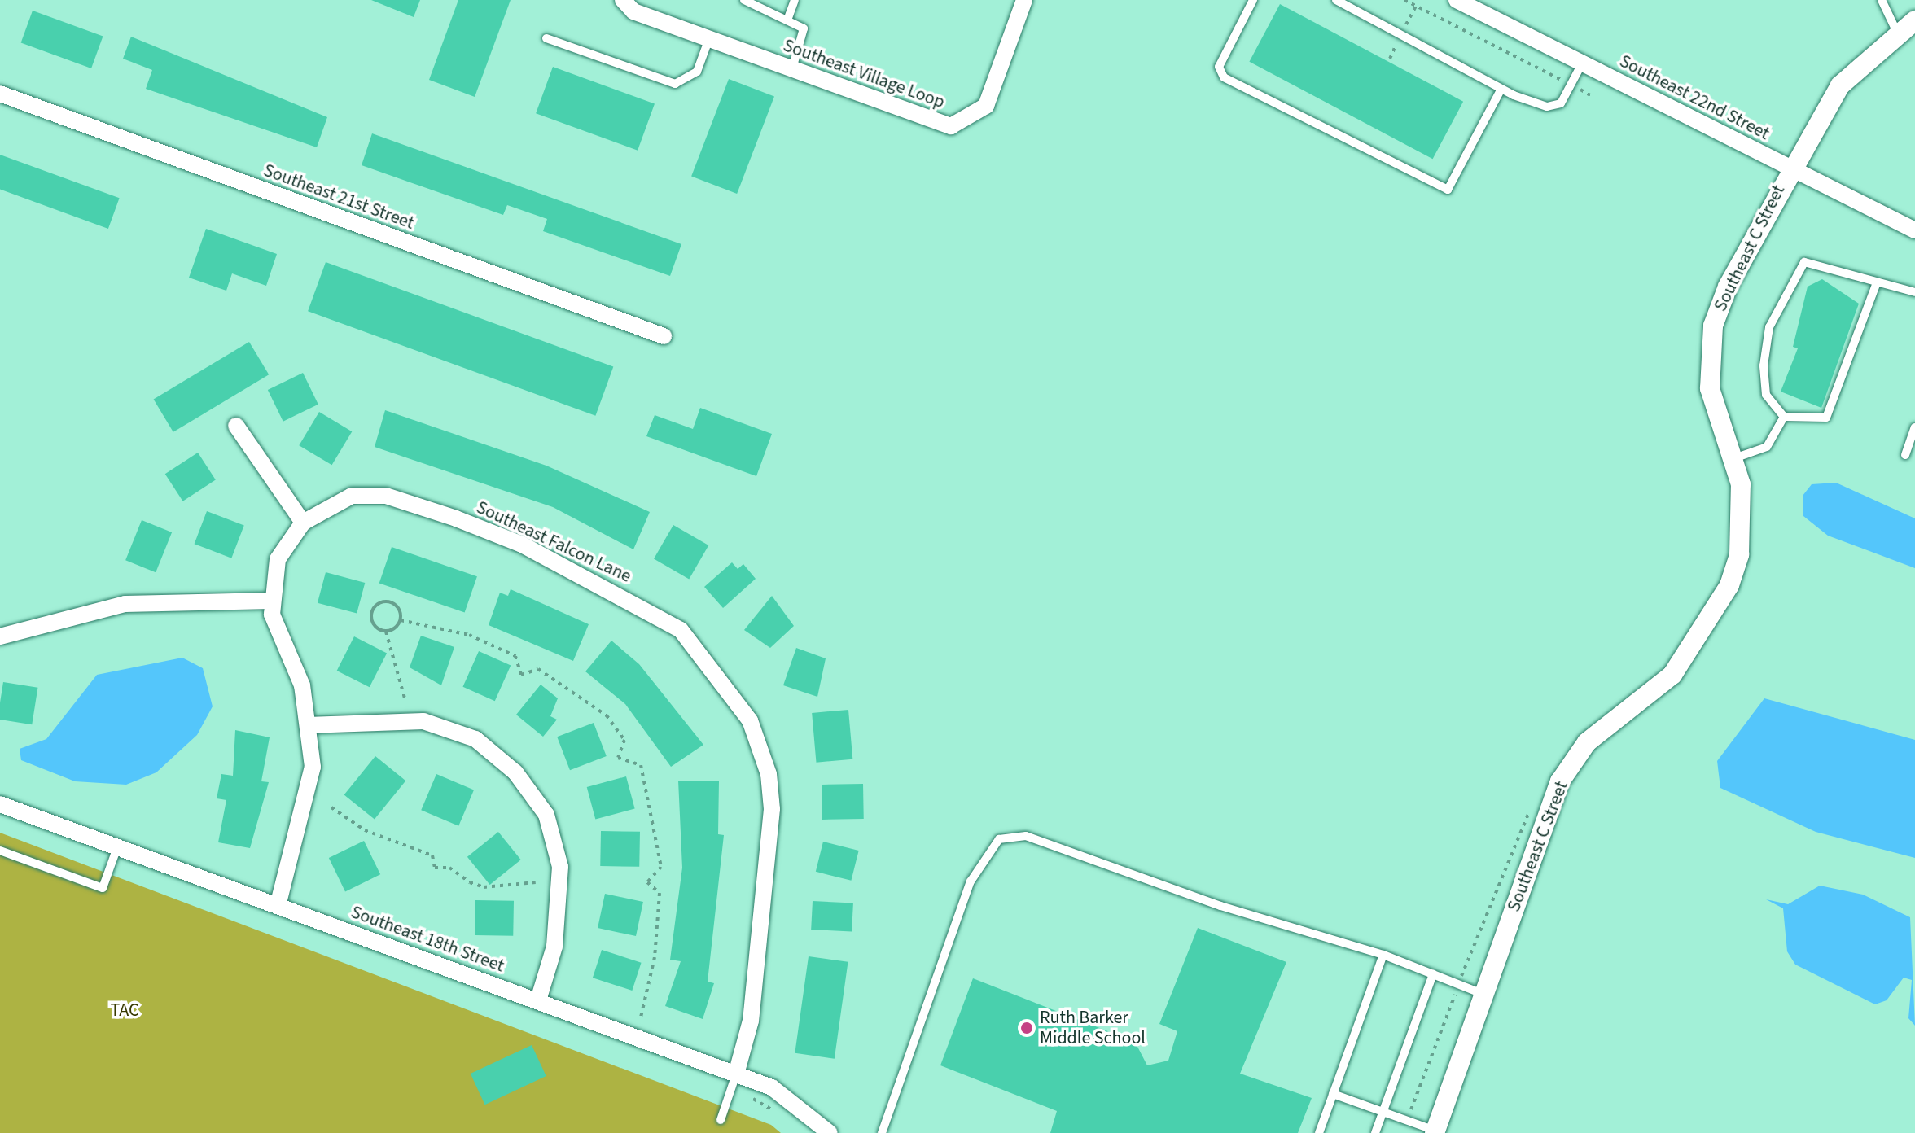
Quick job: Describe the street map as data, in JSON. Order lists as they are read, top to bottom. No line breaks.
{"streets":{"street":["Southeast Village Loop","Southeast 22nd Street","Southeast 21st Street","Southeast C Street","Southeast Falcon Lane","Southeast 18th Street"]},"crossings":[["Southeast 22nd Street","Southeast C Street"],["Southeast Falcon Lane","Southeast 18th Street"]],"parks":["TAC"],"places":["Ruth Barker Middle School"]}
